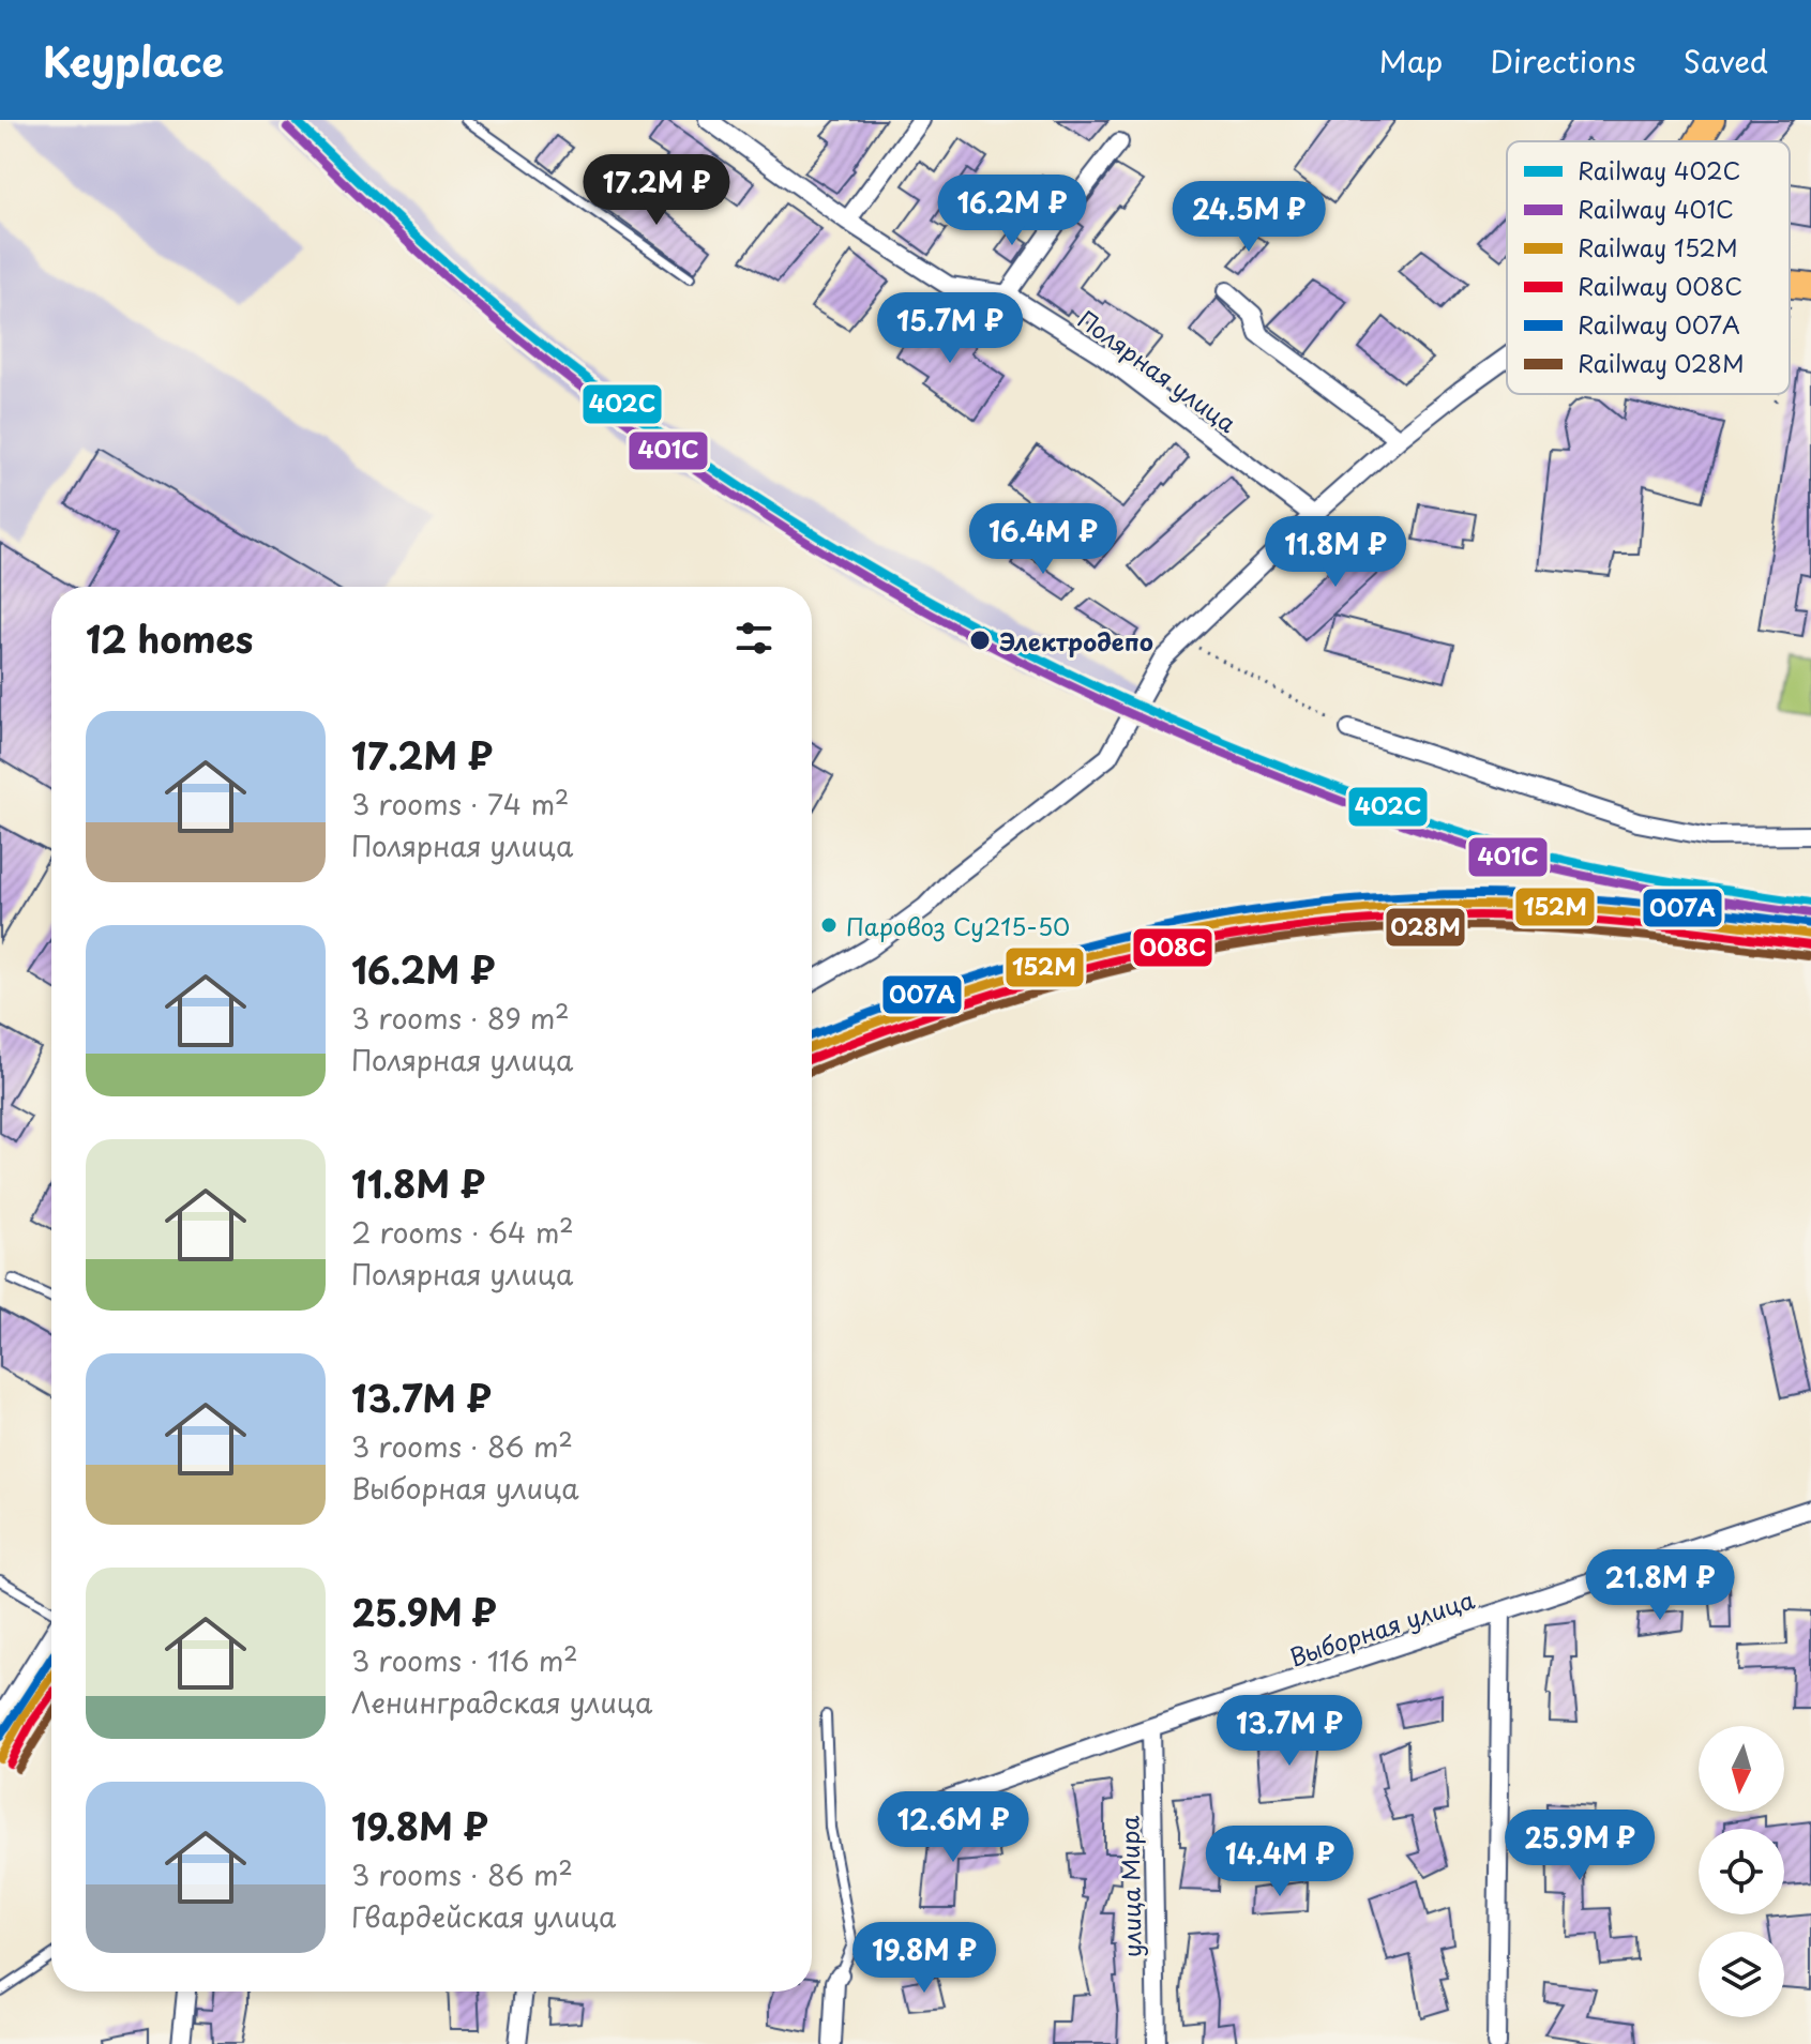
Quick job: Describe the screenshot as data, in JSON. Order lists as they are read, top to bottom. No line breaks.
{"streets":{"street":["Полярная улица","Выборная улица","улица Мира"]},"crossings":[["Выборная улица","улица Мира"]],"places":["Электродепо","Паровоз Су215-50"],"lines":["rail line 402С","rail line 401С","rail line 007А","rail line 152М","rail line 008С","rail line 028М"],"legend":["Railway 402С","Railway 401С","Railway 152М","Railway 008С","Railway 007А","Railway 028М"],"north":"bottom","page":{"header":"Keyplace","nav":["Map","Directions","Saved"],"price":["17.2M ₽","16.2M ₽","24.5M ₽","15.7M ₽","16.4M ₽","11.8M ₽","21.8M ₽","13.7M ₽","12.6M ₽","25.9M ₽","14.4M ₽","19.8M ₽"],"heading":"12 homes","list":[{"name":"17.2M ₽","note":"3 rooms · 74 m² · Полярная улица"},{"name":"16.2M ₽","note":"3 rooms · 89 m² · Полярная улица"},{"name":"11.8M ₽","note":"2 rooms · 64 m² · Полярная улица"},{"name":"13.7M ₽","note":"3 rooms · 86 m² · Выборная улица"},{"name":"25.9M ₽","note":"3 rooms · 116 m² · Ленинградская улица"},{"name":"19.8M ₽","note":"3 rooms · 86 m² · Гвардейская улица"}]}}
